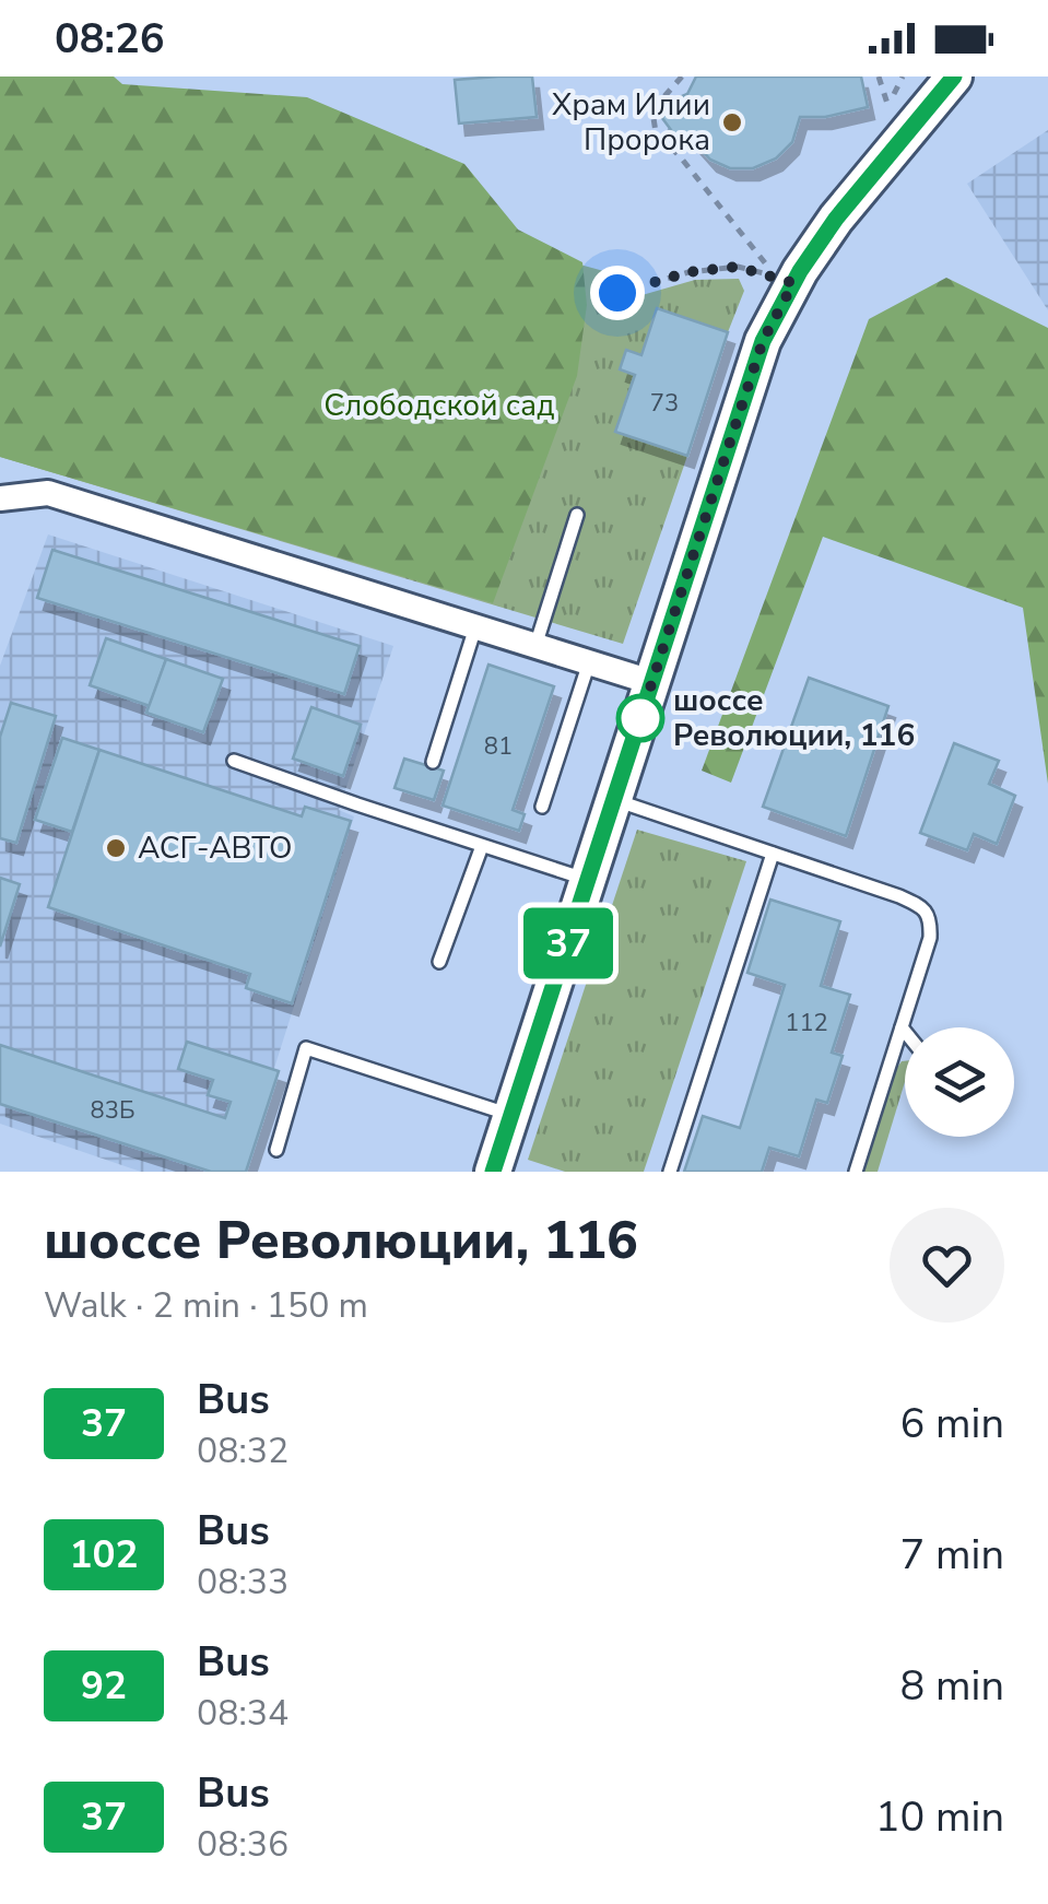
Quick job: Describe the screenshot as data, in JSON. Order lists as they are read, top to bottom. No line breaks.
{"parks":["Слободской сад"],"places":["Храм Илии Пророка","шоссе Революции, 116","АСГ-АВТО"],"lines":["bus line 37"],"house_numbers":["73","81","112","83Б"],"page":{"status":"08:26","on_map":"37","heading":["шоссе Революции, 116","Walk · 2 min · 150 m"],"list":[{"mark":"37","name":"Bus","note":"08:32","value":"6 min"},{"mark":"102","name":"Bus","note":"08:33","value":"7 min"},{"mark":"92","name":"Bus","note":"08:34","value":"8 min"},{"mark":"37","name":"Bus","note":"08:36","value":"10 min"}]}}
